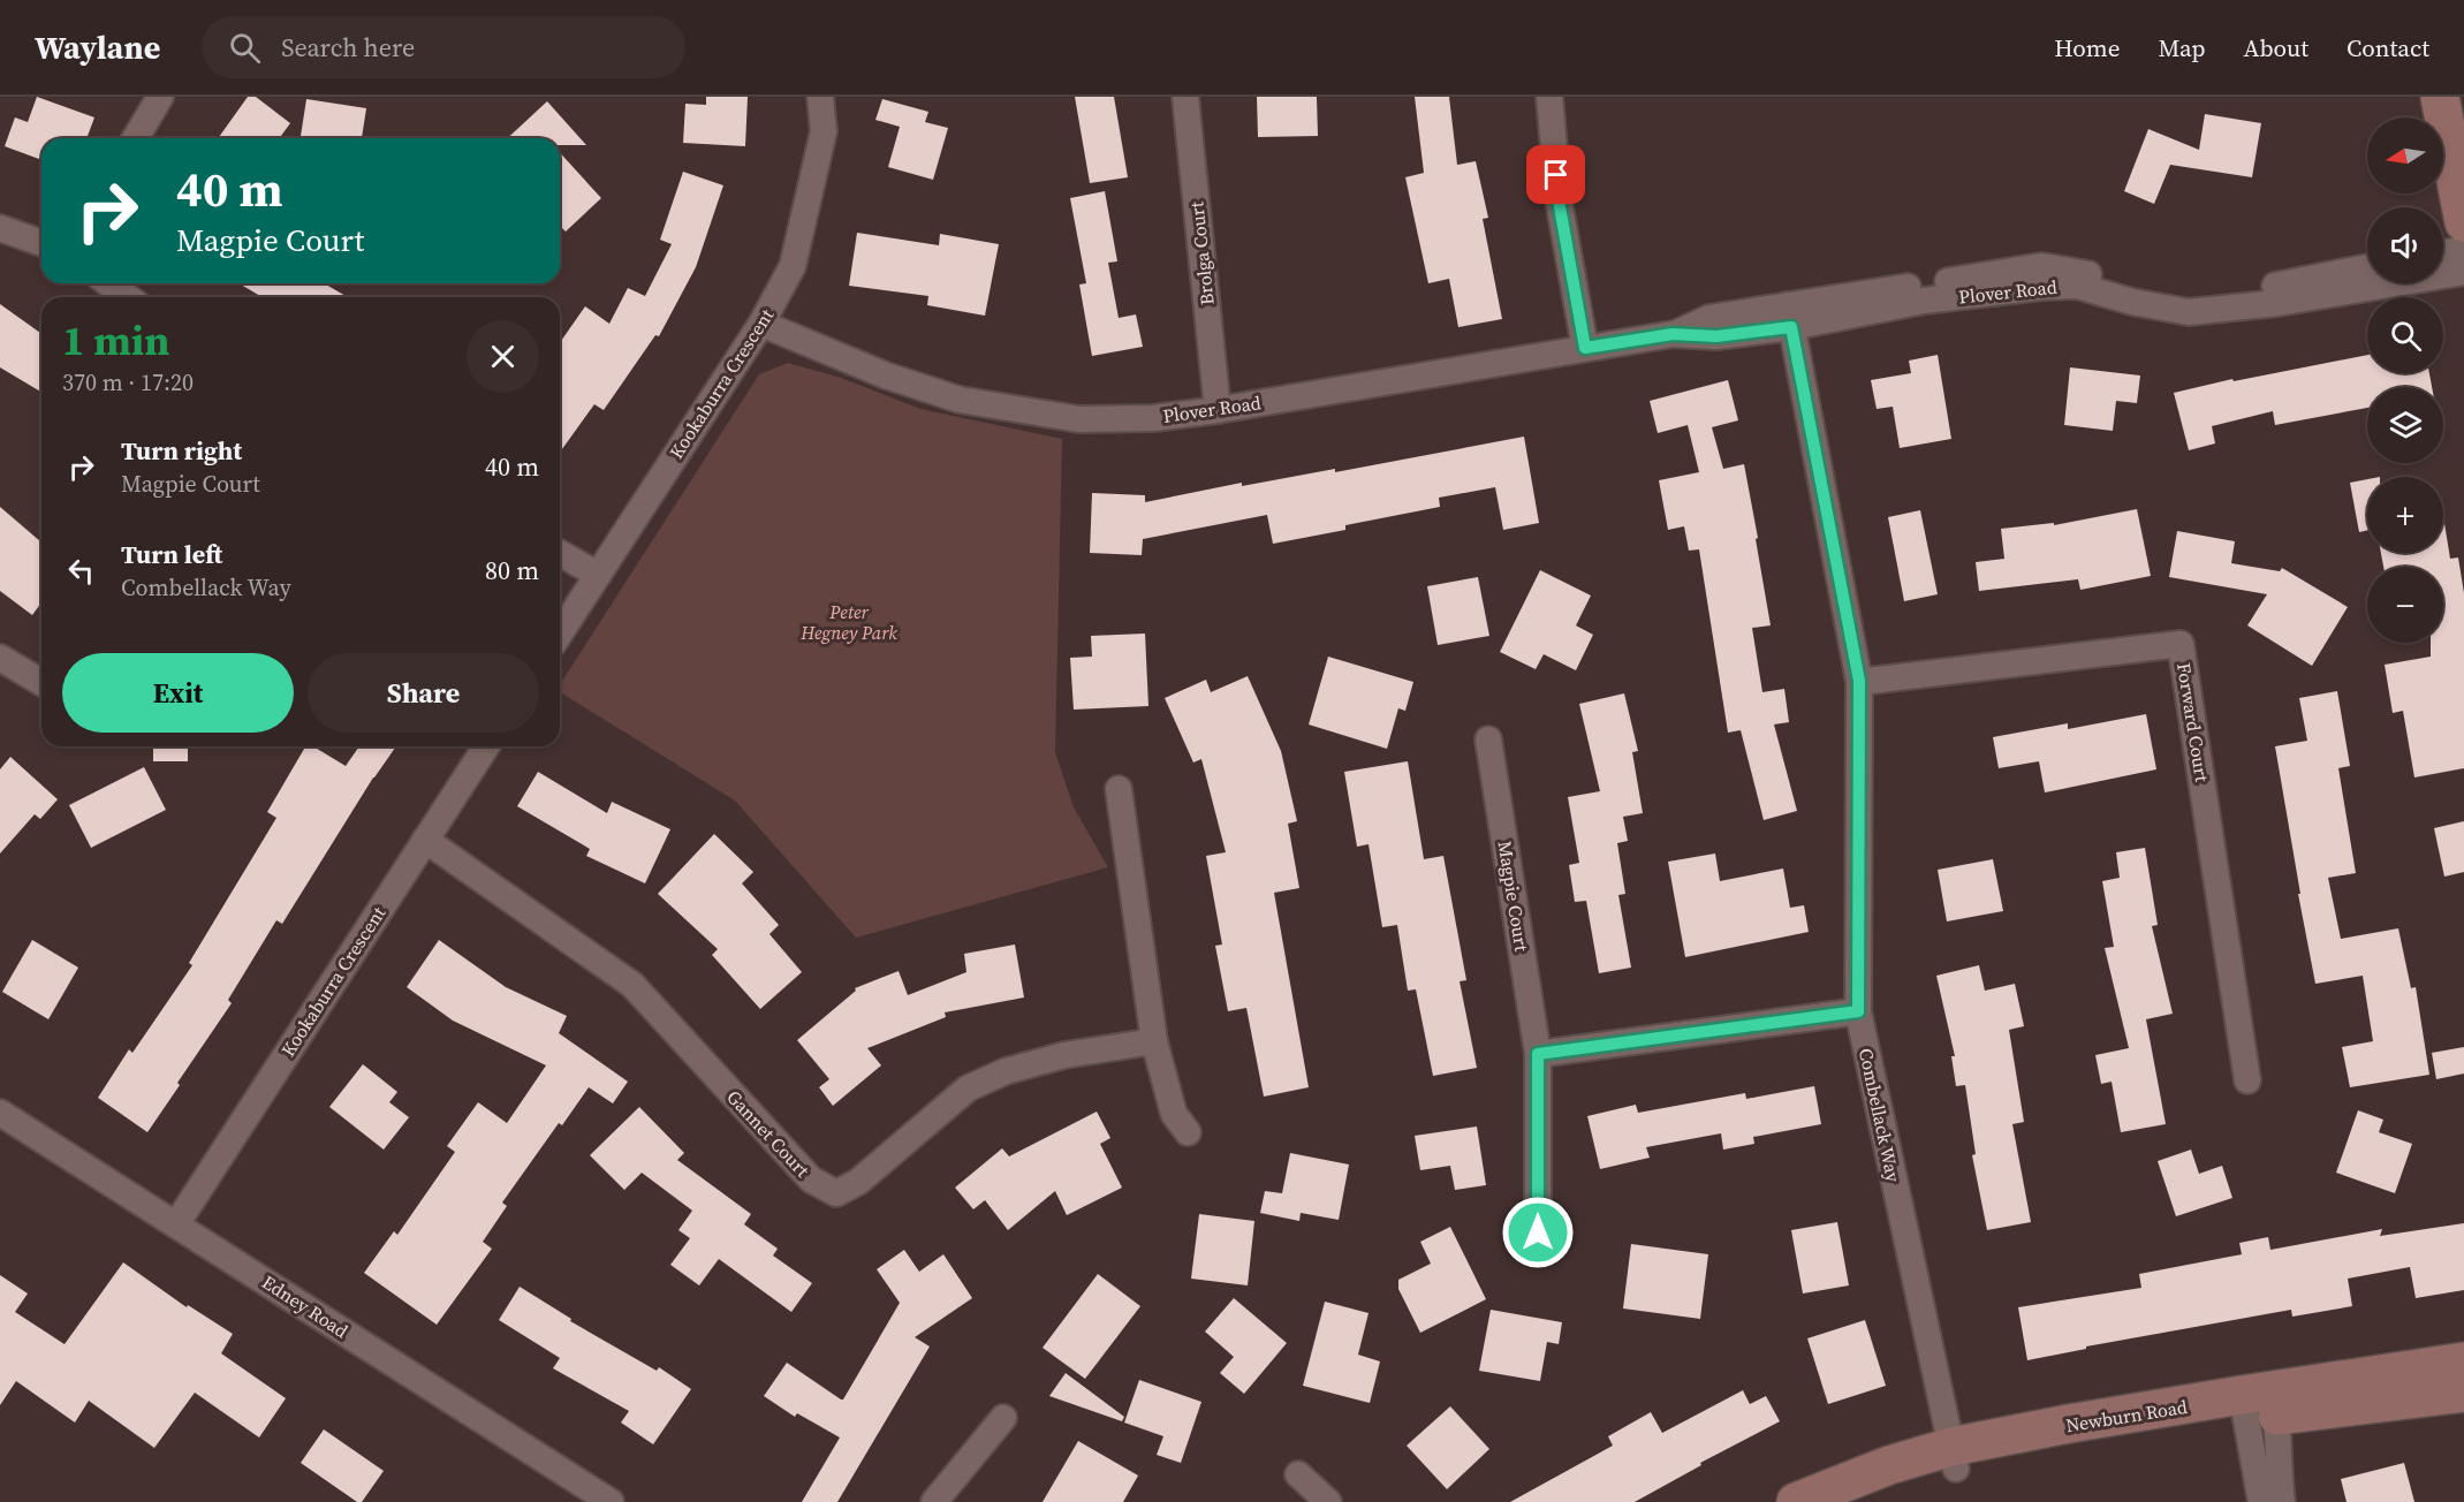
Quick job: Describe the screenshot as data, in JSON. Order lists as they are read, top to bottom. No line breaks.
{"streets":{"street":["Brolga Court","Plover Road","Kookaburra Crescent","Forward Court","Magpie Court","Combellack Way","Gannet Court","Edney Road","Newburn Road"]},"crossings":[["Brolga Court","Plover Road"],["Plover Road","Kookaburra Crescent"],["Plover Road","Combellack Way"],["Kookaburra Crescent","Gannet Court"],["Kookaburra Crescent","Edney Road"],["Forward Court","Combellack Way"],["Combellack Way","Newburn Road"]],"parks":["Peter Hegney Park"],"north":"left","page":{"header":"Waylane","search":"Search here","nav":["Home","Map","About","Contact"],"map_buttons":["+","−"],"turn":["40 m","Magpie Court"],"heading":["1 min","370 m · 17:20"],"list":[{"name":"Turn right","note":"Magpie Court","value":"40 m"},{"name":"Turn left","note":"Combellack Way","value":"80 m"}],"buttons":["Exit","Share"]}}
